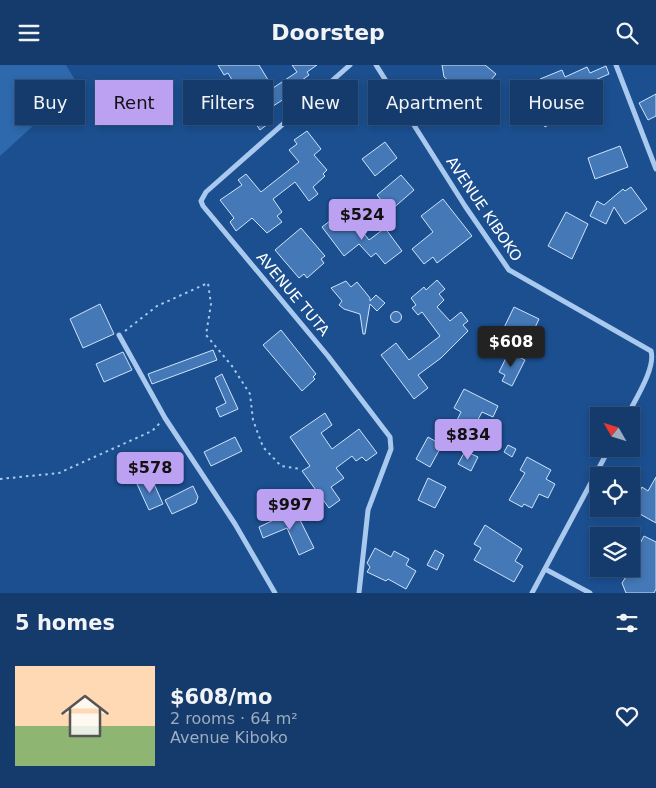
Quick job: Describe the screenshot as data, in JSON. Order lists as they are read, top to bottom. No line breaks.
{"streets":{"street":["AVENUE KIBOKO","AVENUE TUTA"]},"north":"top left","page":{"header":"Doorstep","chip":["Buy","Rent","Filters","New","Apartment","House"],"price":["$524","$608","$834","$578","$997"],"heading":"5 homes","list":[{"name":"$608/mo","note":"2 rooms · 64 m² · Avenue Kiboko"}]}}
